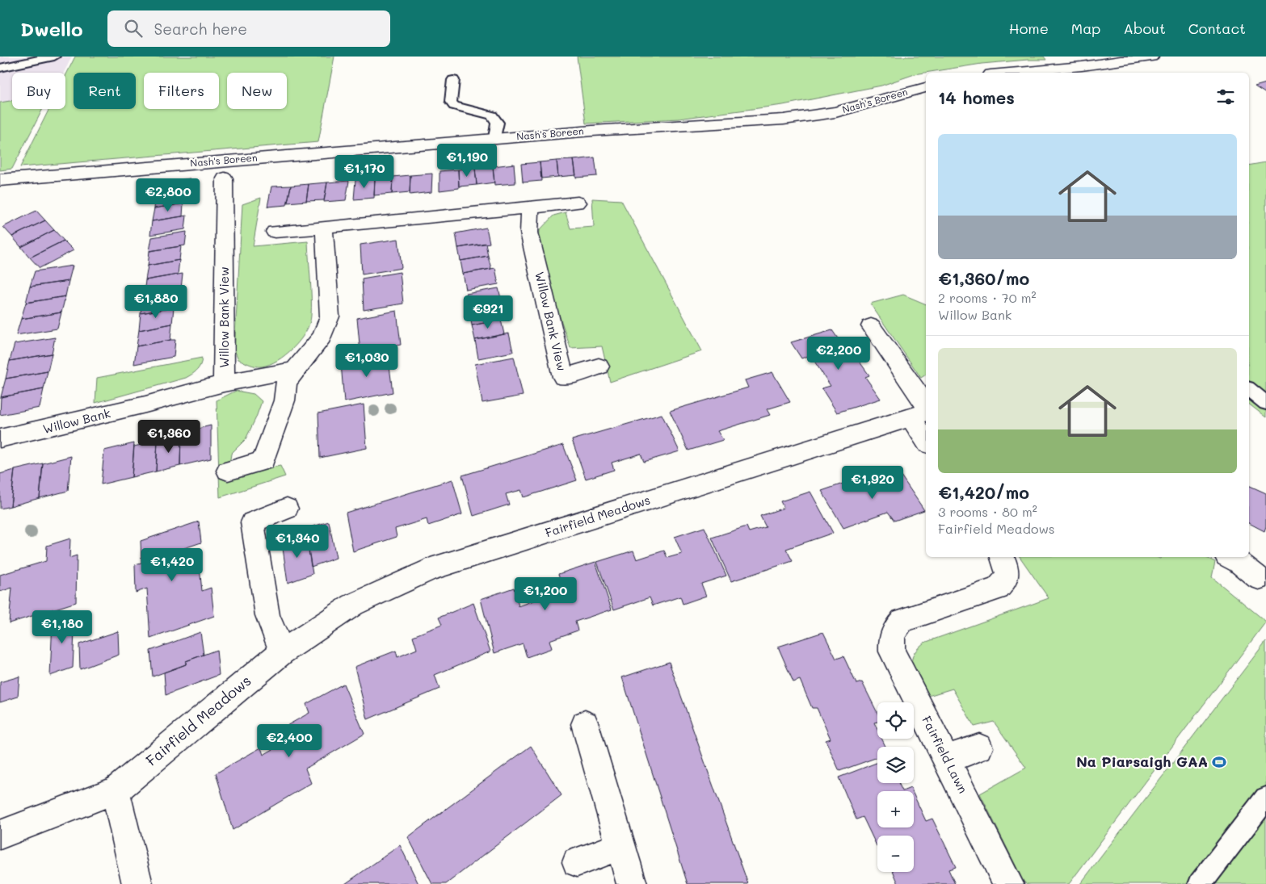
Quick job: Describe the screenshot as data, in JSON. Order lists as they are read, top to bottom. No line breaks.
{"streets":{"street":["Nash's Boreen","Willow Bank View","Willow Bank","Fairfield Meadows","Fairfield Lawn"]},"crossings":[["Willow Bank View","Willow Bank"]],"places":{"sports":["Na Piarsaigh GAA"]},"page":{"header":"Dwello","search":"Search here","nav":["Home","Map","About","Contact"],"chip":["Buy","Rent","Filters","New"],"heading":"14 homes","list":[{"name":"€1,360/mo","note":"2 rooms · 70 m² · Willow Bank"},{"name":"€1,420/mo","note":"3 rooms · 80 m² · Fairfield Meadows"}],"price":["€1,190","€1,170","€2,800","€1,880","€921","€2,200","€1,030","€1,360","€1,920","€1,340","€1,420","€1,200","€1,180","€2,400"],"map_buttons":["+","−"]}}
